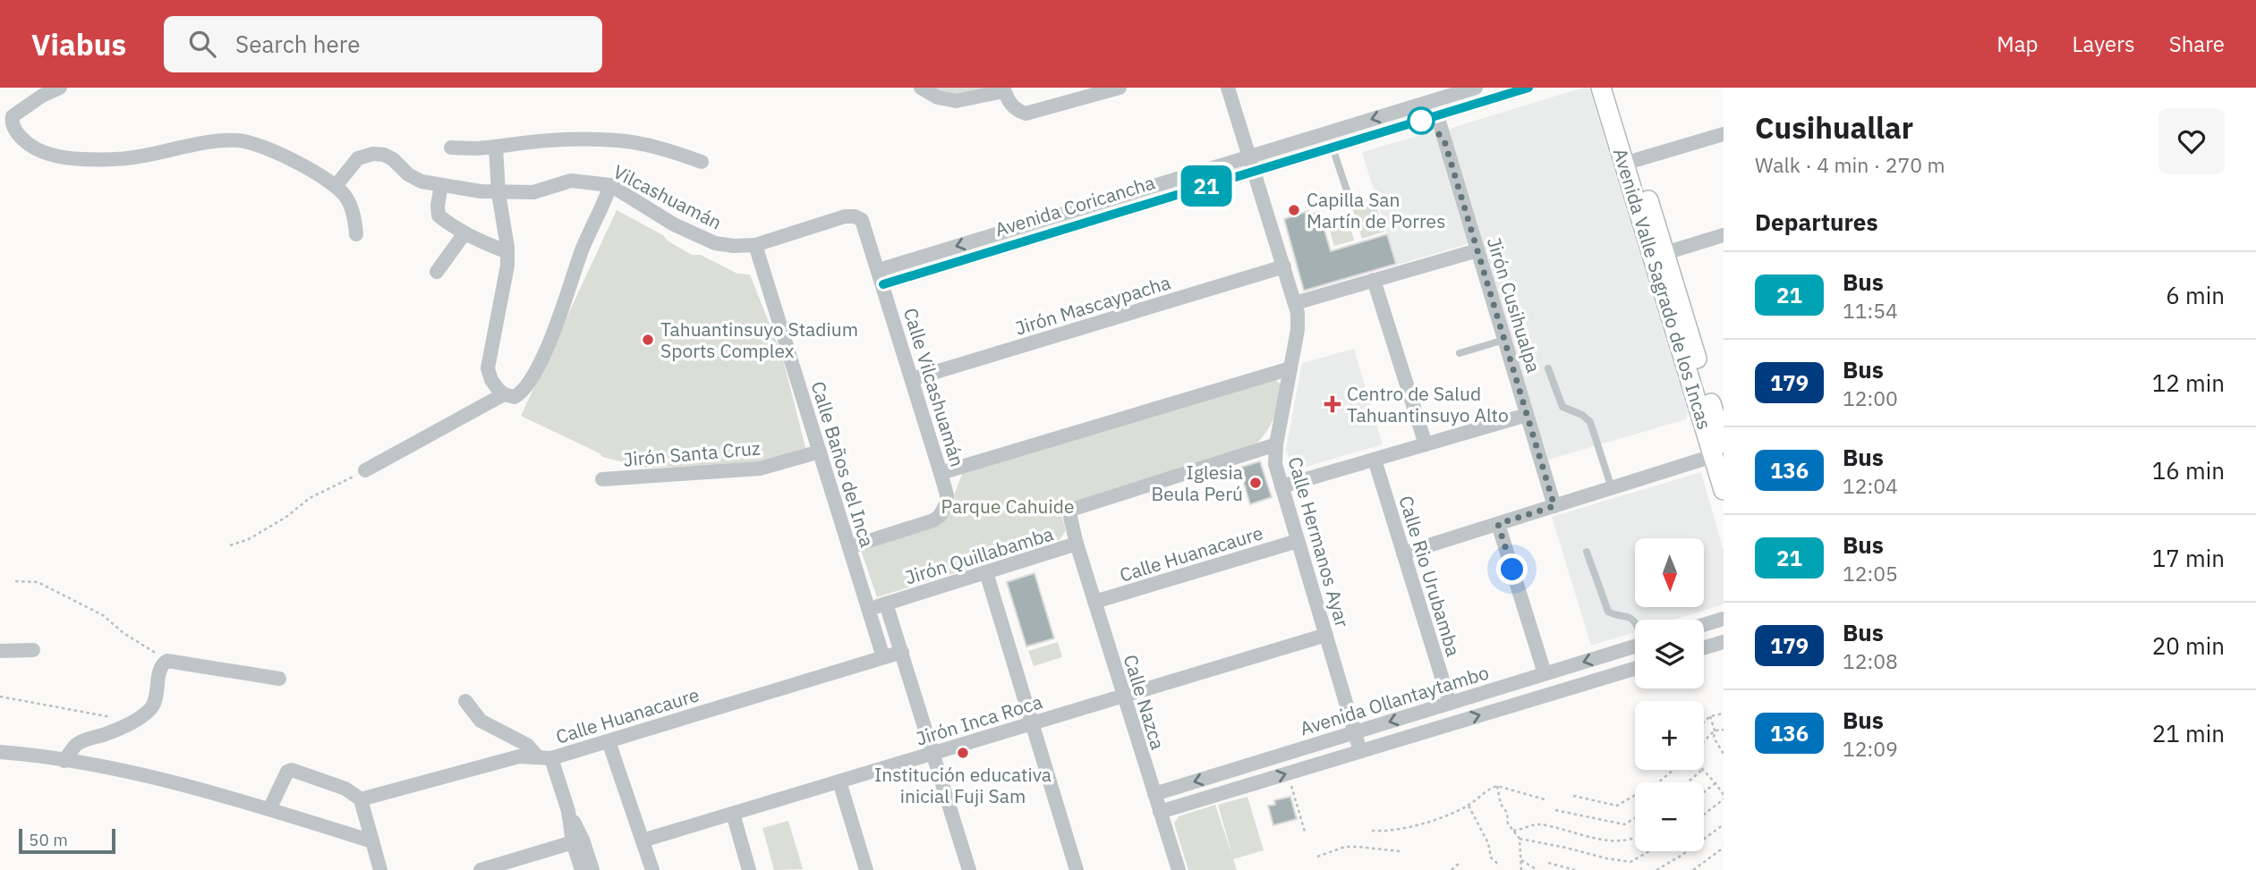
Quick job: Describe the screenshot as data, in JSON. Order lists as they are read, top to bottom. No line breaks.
{"streets":{"street":["Vilcashuamán","Avenida Coricancha","Avenida Valle Sagrado de los Incas","Jirón Mascaypacha","Jirón Cusihualpa","Calle Vilcashuamán","Jirón Santa Cruz","Calle Baños del Inca","Calle Hermanos Ayar","Calle Huanacaure","Jirón Quillabamba","Calle Rio Urubamba","Avenida Ollantaytambo","Calle Nazca","Jirón Inca Roca"]},"crossings":[["Vilcashuamán","Calle Vilcashuamán"],["Vilcashuamán","Calle Baños del Inca"],["Avenida Coricancha","Jirón Cusihualpa"],["Avenida Coricancha","Calle Vilcashuamán"],["Avenida Coricancha","Calle Hermanos Ayar"],["Jirón Mascaypacha","Calle Vilcashuamán"],["Jirón Mascaypacha","Calle Hermanos Ayar"],["Calle Vilcashuamán","Calle Baños del Inca"],["Jirón Santa Cruz","Calle Baños del Inca"],["Calle Baños del Inca","Calle Huanacaure"],["Calle Baños del Inca","Jirón Quillabamba"],["Calle Hermanos Ayar","Calle Huanacaure"],["Calle Hermanos Ayar","Jirón Quillabamba"],["Calle Hermanos Ayar","Avenida Ollantaytambo"],["Calle Hermanos Ayar","Jirón Inca Roca"],["Calle Huanacaure","Calle Nazca"],["Jirón Quillabamba","Calle Nazca"],["Calle Rio Urubamba","Avenida Ollantaytambo"],["Avenida Ollantaytambo","Calle Nazca"],["Calle Nazca","Jirón Inca Roca"]],"parks":["Parque Cahuide"],"places":{"other":["Capilla San Martín de Porres","Tahuantinsuyo Stadium Sports Complex","Iglesia Beula Perú","Institución educativa inicial Fuji Sam"],"health":["Centro de Salud Tahuantinsuyo Alto"]},"lines":["bus line 21"],"scale_bar":"50 m","north":"bottom","page":{"header":"Viabus","search":"Search here","nav":["Map","Layers","Share"],"on_map":"21","heading":[["Cusihuallar","Walk · 4 min · 270 m"],"Departures"],"list":[{"mark":"21","name":"Bus","note":"11:54","value":"6 min"},{"mark":"179","name":"Bus","note":"12:00","value":"12 min"},{"mark":"136","name":"Bus","note":"12:04","value":"16 min"},{"mark":"21","name":"Bus","note":"12:05","value":"17 min"},{"mark":"179","name":"Bus","note":"12:08","value":"20 min"},{"mark":"136","name":"Bus","note":"12:09","value":"21 min"}],"map_buttons":["+","−"],"scale":"50 m"}}
